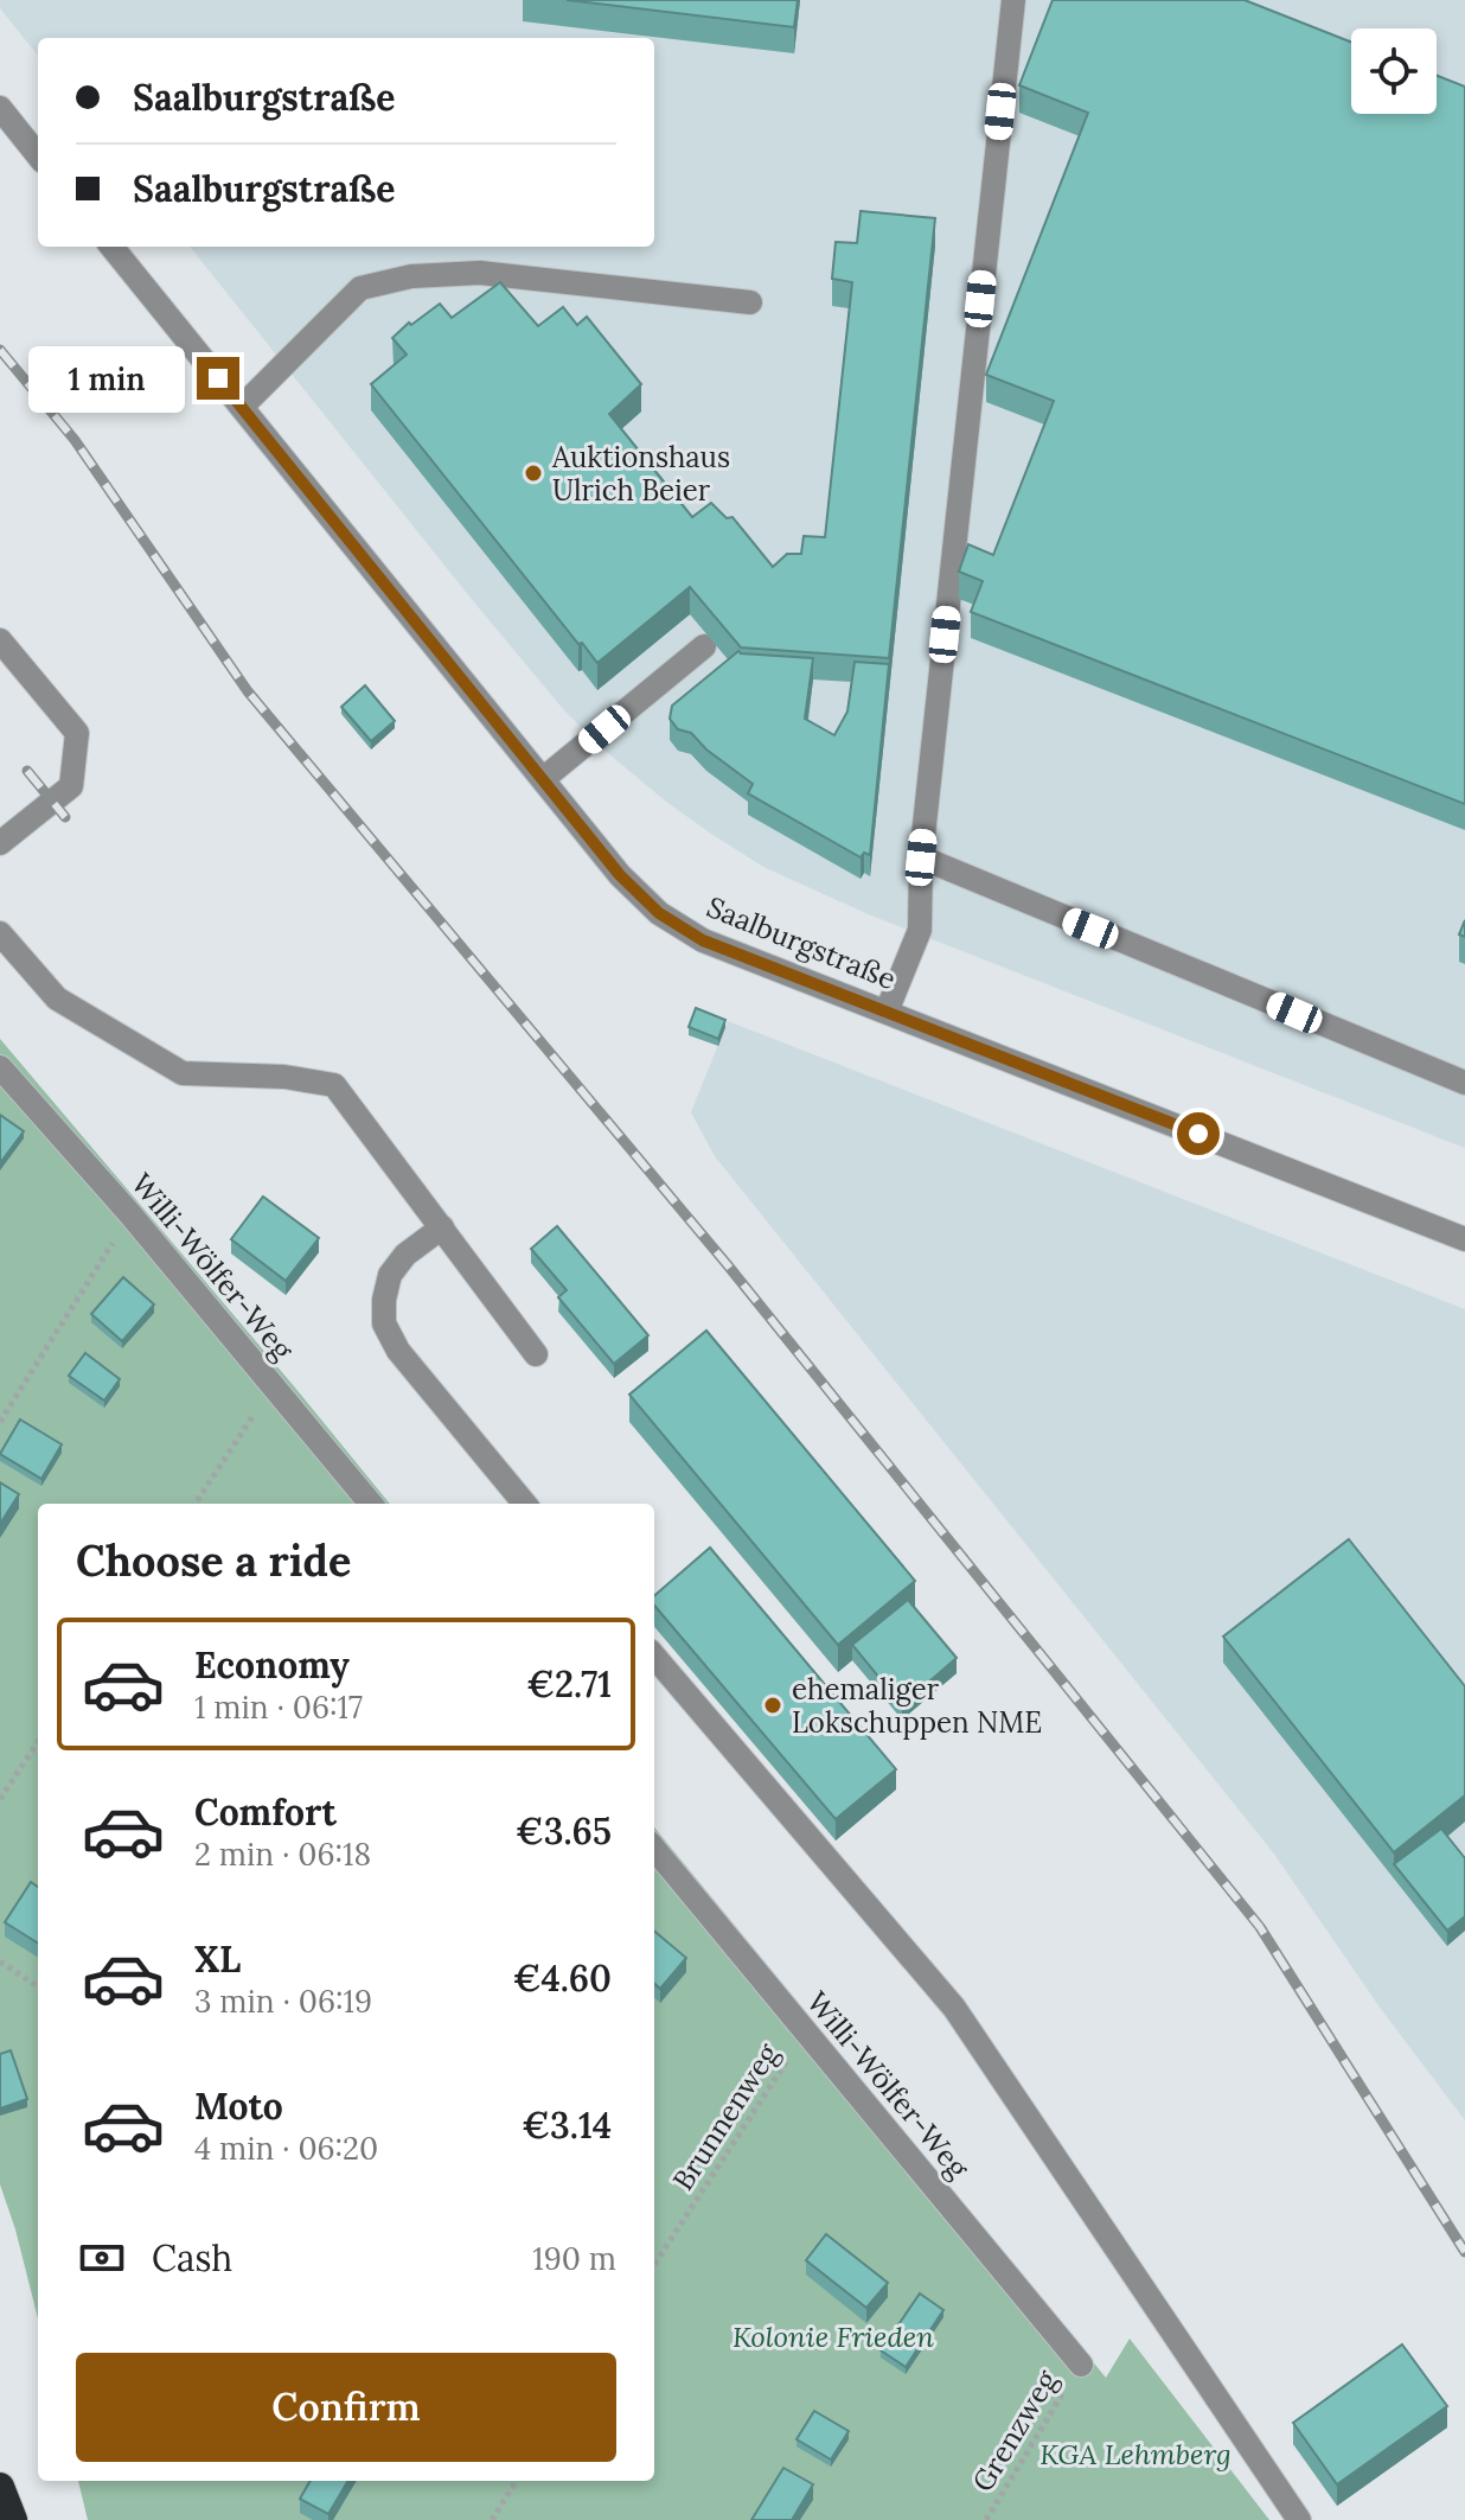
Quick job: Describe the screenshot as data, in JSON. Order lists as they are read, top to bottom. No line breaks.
{"streets":{"street":["Saalburgstraße","Willi-Wölfer-Weg"],"path":["Brunnenweg","Grenzweg"]},"crossings":[["Willi-Wölfer-Weg","Brunnenweg"],["Willi-Wölfer-Weg","Grenzweg"]],"parks":["Kolonie Frieden","KGA Lehmberg"],"places":["Auktionshaus Ulrich Beier","ehemaliger Lokschuppen NME"],"page":{"banner":["Saalburgstraße","Saalburgstraße"],"bubble":"1 min","heading":"Choose a ride","list":[{"name":"Economy","note":"1 min · 06:17","value":"€2.71"},{"name":"Comfort","note":"2 min · 06:18","value":"€3.65"},{"name":"XL","note":"3 min · 06:19","value":"€4.60"},{"name":"Moto","note":"4 min · 06:20","value":"€3.14"}],"pay":["Cash","190 m"],"buttons":"Confirm"}}
